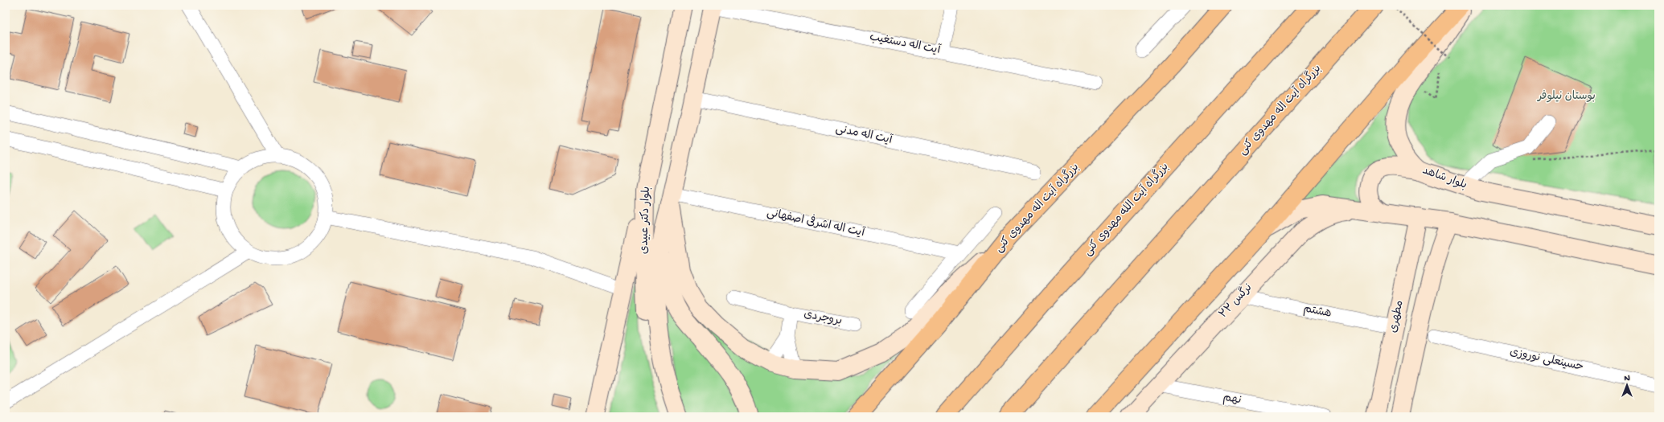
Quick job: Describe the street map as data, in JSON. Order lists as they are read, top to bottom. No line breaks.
{"streets":{"main road":["بزرگراه آیت اله مهدوی کنی","بلوار شاهد","بزرگراه آیت الله مهدوی کنی","بلوار دکتر عبیدی","نرگس ۲۲","مطهری"],"street":["آیت اله دستغیب","آیت اله مدنی","آیت اله اشرفی اصفهانی","هشتم","بروجردی","حسینعلی نوروزی","نهم"]},"crossings":[["آیت اله دستغیب","بلوار دکتر عبیدی"],["آیت اله مدنی","بلوار دکتر عبیدی"],["بلوار دکتر عبیدی","آیت اله اشرفی اصفهانی"],["نرگس ۲۲","هشتم"],["نرگس ۲۲","نهم"],["هشتم","مطهری"]],"parks":["بوستان نیلوفر"],"north":"top"}
